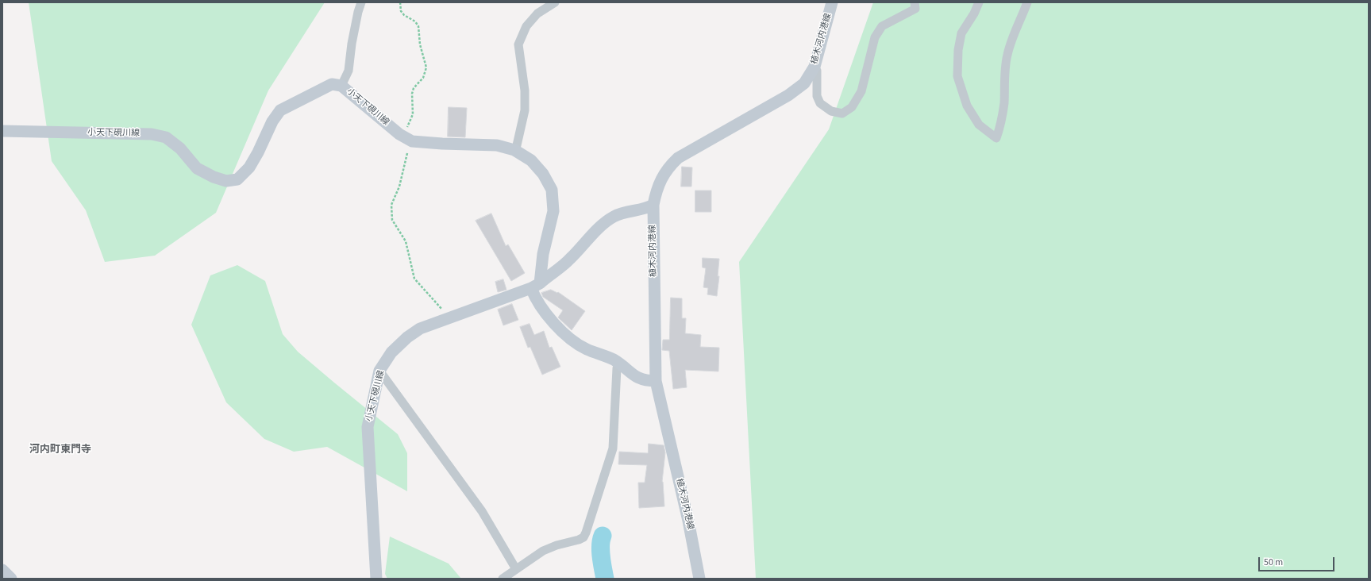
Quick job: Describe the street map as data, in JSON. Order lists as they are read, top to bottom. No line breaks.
{"streets":{"main road":["植木河内港線","小天下硯川線"]},"districts":["河内町東門寺"],"scale_bar":"50 m"}
